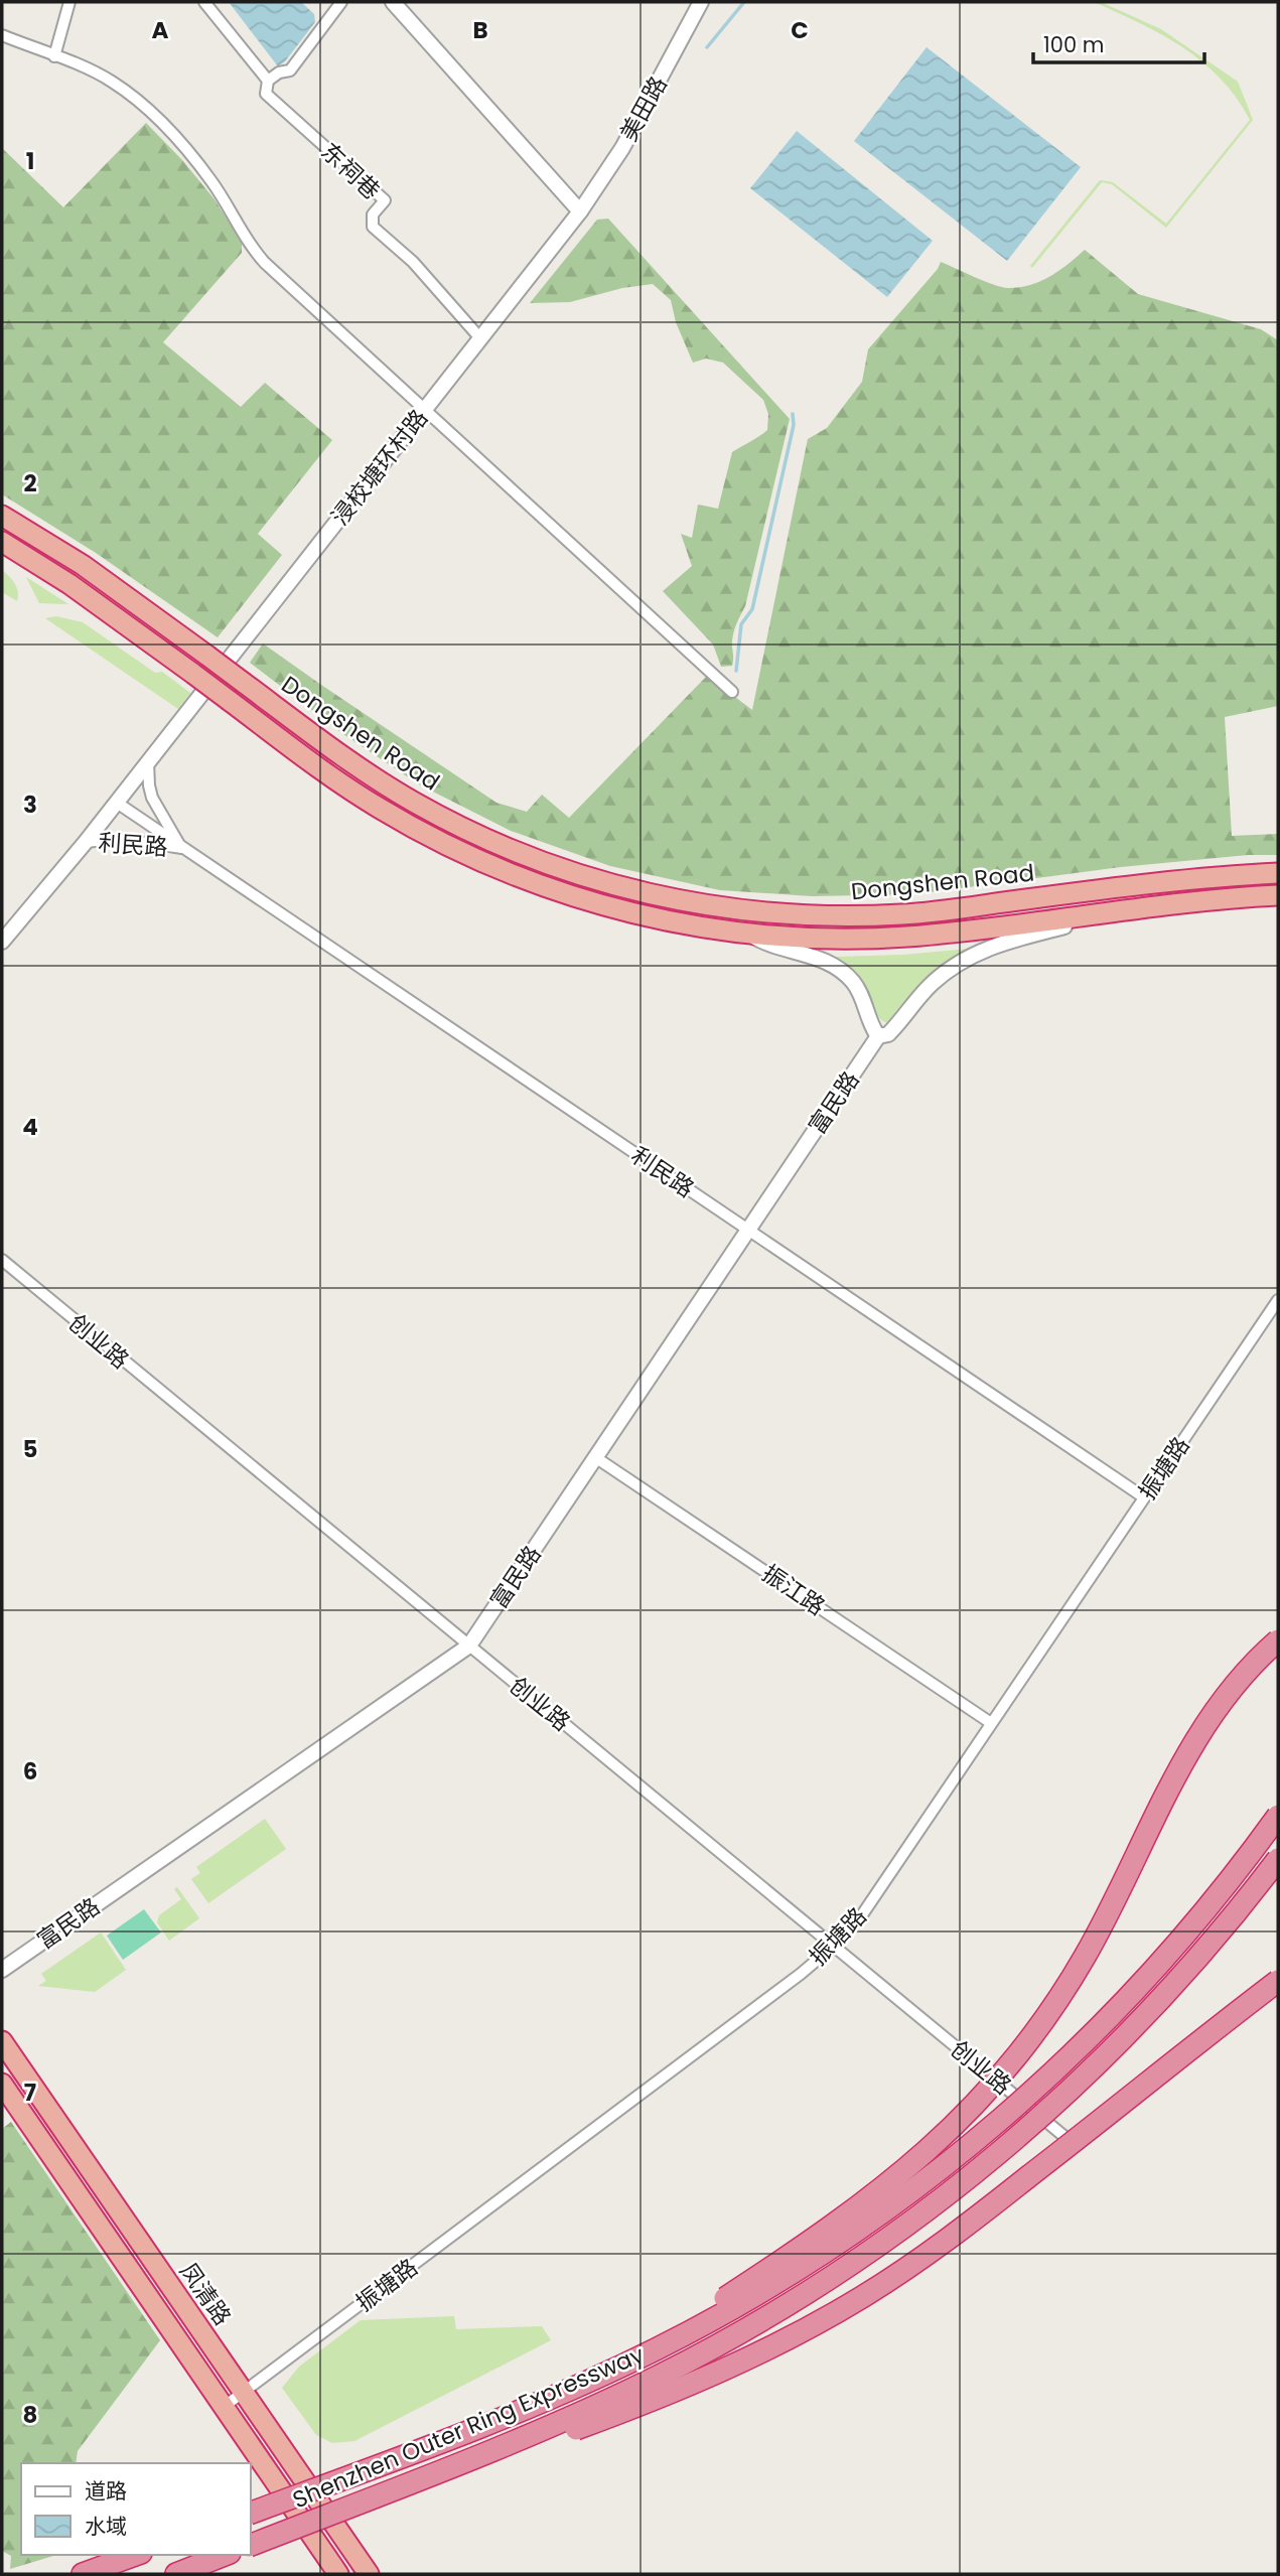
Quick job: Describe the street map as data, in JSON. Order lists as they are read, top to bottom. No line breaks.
{"streets":{"highway":["Dongshen Road","凤清路","Shenzhen Outer Ring Expressway"],"street":["美田路","东祠巷","浸校塘环村路","利民路","富民路","创业路","振塘路","振江路"]},"crossings":[["美田路","浸校塘环村路"],["东祠巷","浸校塘环村路"],["浸校塘环村路","利民路"],["Dongshen Road","富民路"],["利民路","富民路"],["利民路","振塘路"],["富民路","创业路"],["富民路","振江路"],["创业路","振塘路"],["振塘路","振江路"],["振塘路","凤清路"]],"legend":["道路","水域"],"scale_bar":"100 m","grid":{"columns":["A","B","C"],"rows":["1","2","3","4","5","6","7","8"]}}
